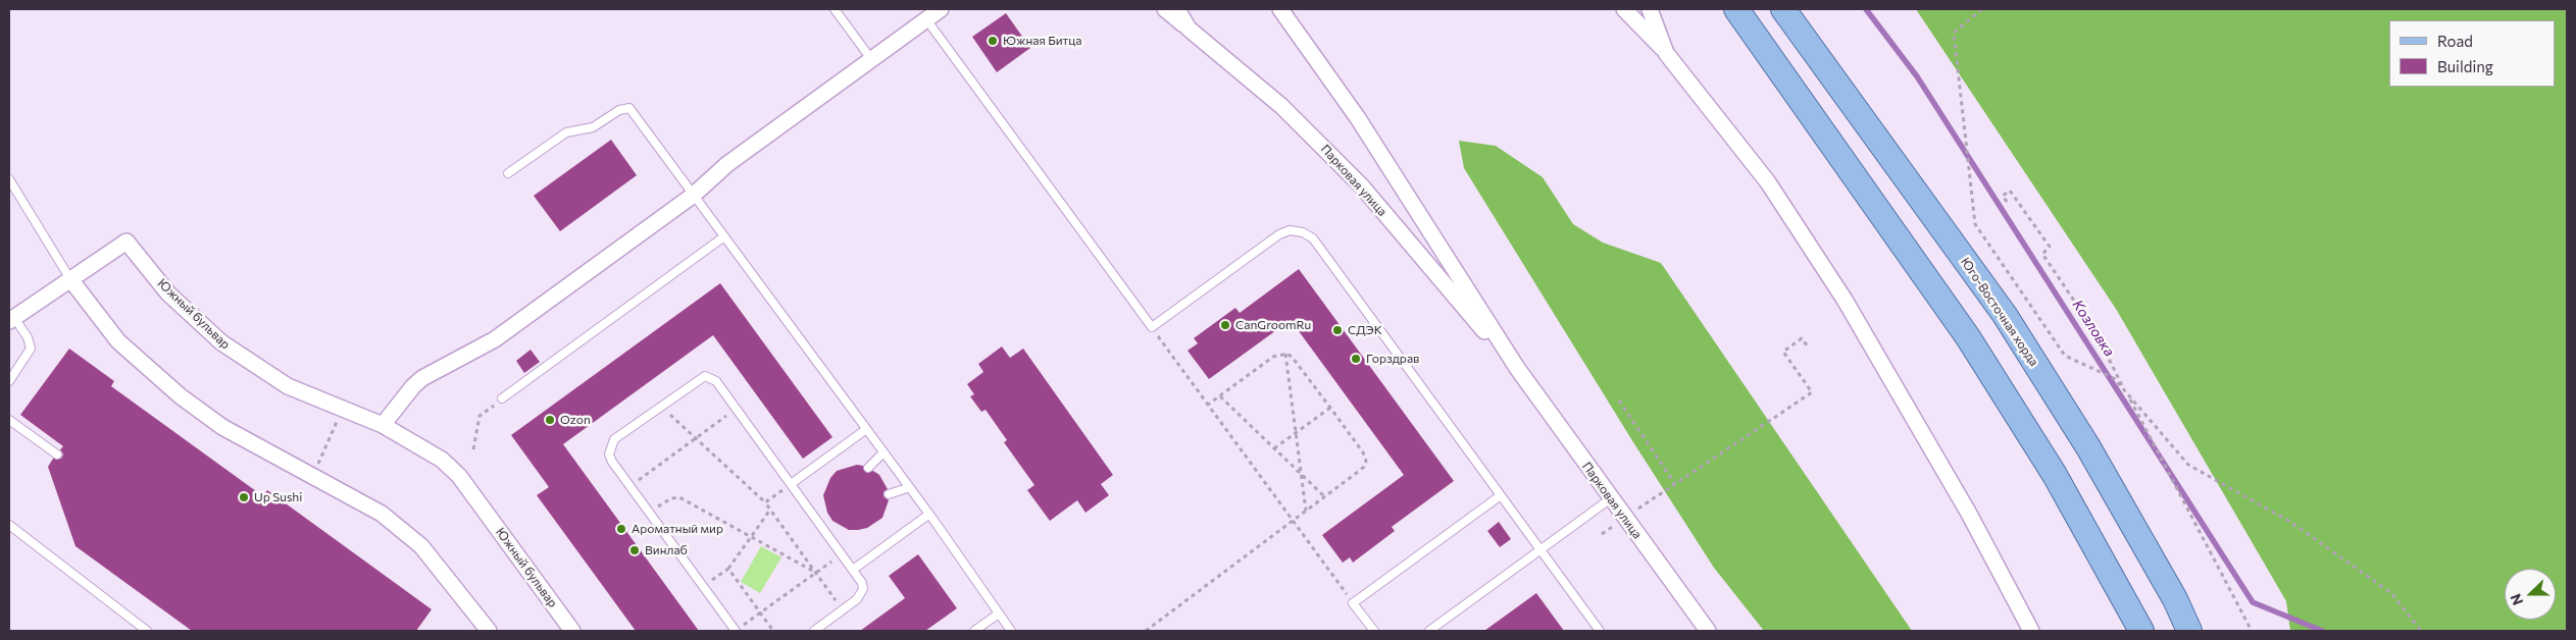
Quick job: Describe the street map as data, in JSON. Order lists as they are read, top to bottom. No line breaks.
{"streets":{"main road":["Юго-Восточная хорда"],"street":["Парковая улица","Южный бульвар"]},"water":["Козловка"],"places":["Южная Битца","CanGroomRu","СДЭК","Горздрав","Ozon","Up Sushi","Ароматный мир","Винлаб"],"legend":["Road","Building"],"north":"left"}
